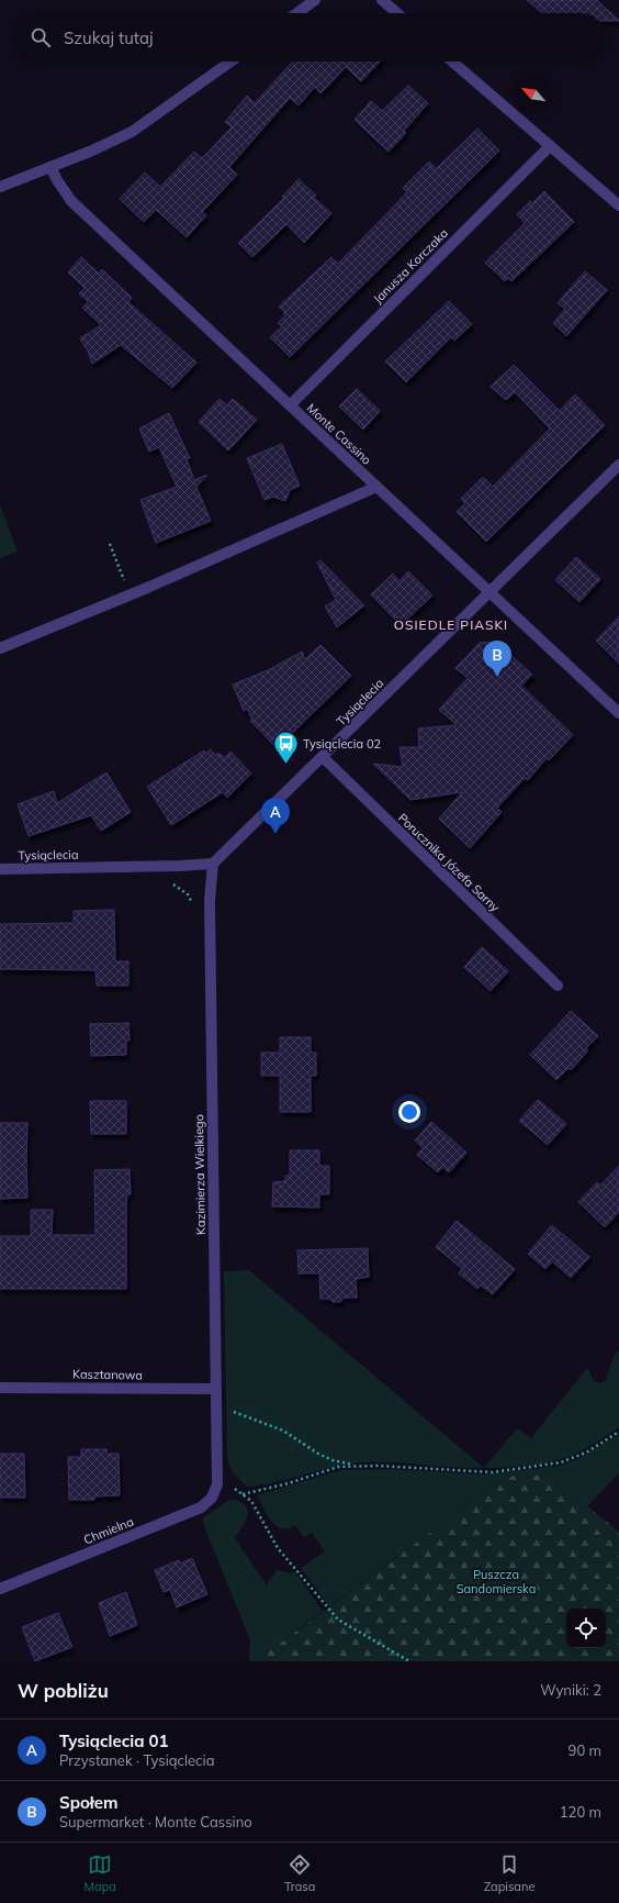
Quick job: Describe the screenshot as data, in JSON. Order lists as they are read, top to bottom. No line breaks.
{"streets":{"street":["Janusza Korczaka","Monte Cassino","Tysiąclecia","Porucznika Józefa Sarny","Kazimierza Wielkiego","Kasztanowa","Chmielna"]},"crossings":[["Janusza Korczaka","Monte Cassino"],["Monte Cassino","Tysiąclecia"],["Tysiąclecia","Porucznika Józefa Sarny"],["Tysiąclecia","Kazimierza Wielkiego"],["Kazimierza Wielkiego","Kasztanowa"],["Kazimierza Wielkiego","Chmielna"]],"districts":["OSIEDLE PIASKI"],"parks":["Puszcza Sandomierska"],"places":{"bus stop":["Tysiąclecia 02"]},"north":"top left","page":{"search":"Szukaj tutaj","pins":["B","A"],"heading":["W pobliżu","Wyniki: 2"],"list":[{"mark":"A","name":"Tysiąclecia 01","note":"Przystanek · Tysiąclecia","value":"90 m"},{"mark":"B","name":"Społem","note":"Supermarket · Monte Cassino","value":"120 m"}],"nav":["Mapa","Trasa","Zapisane"]}}
